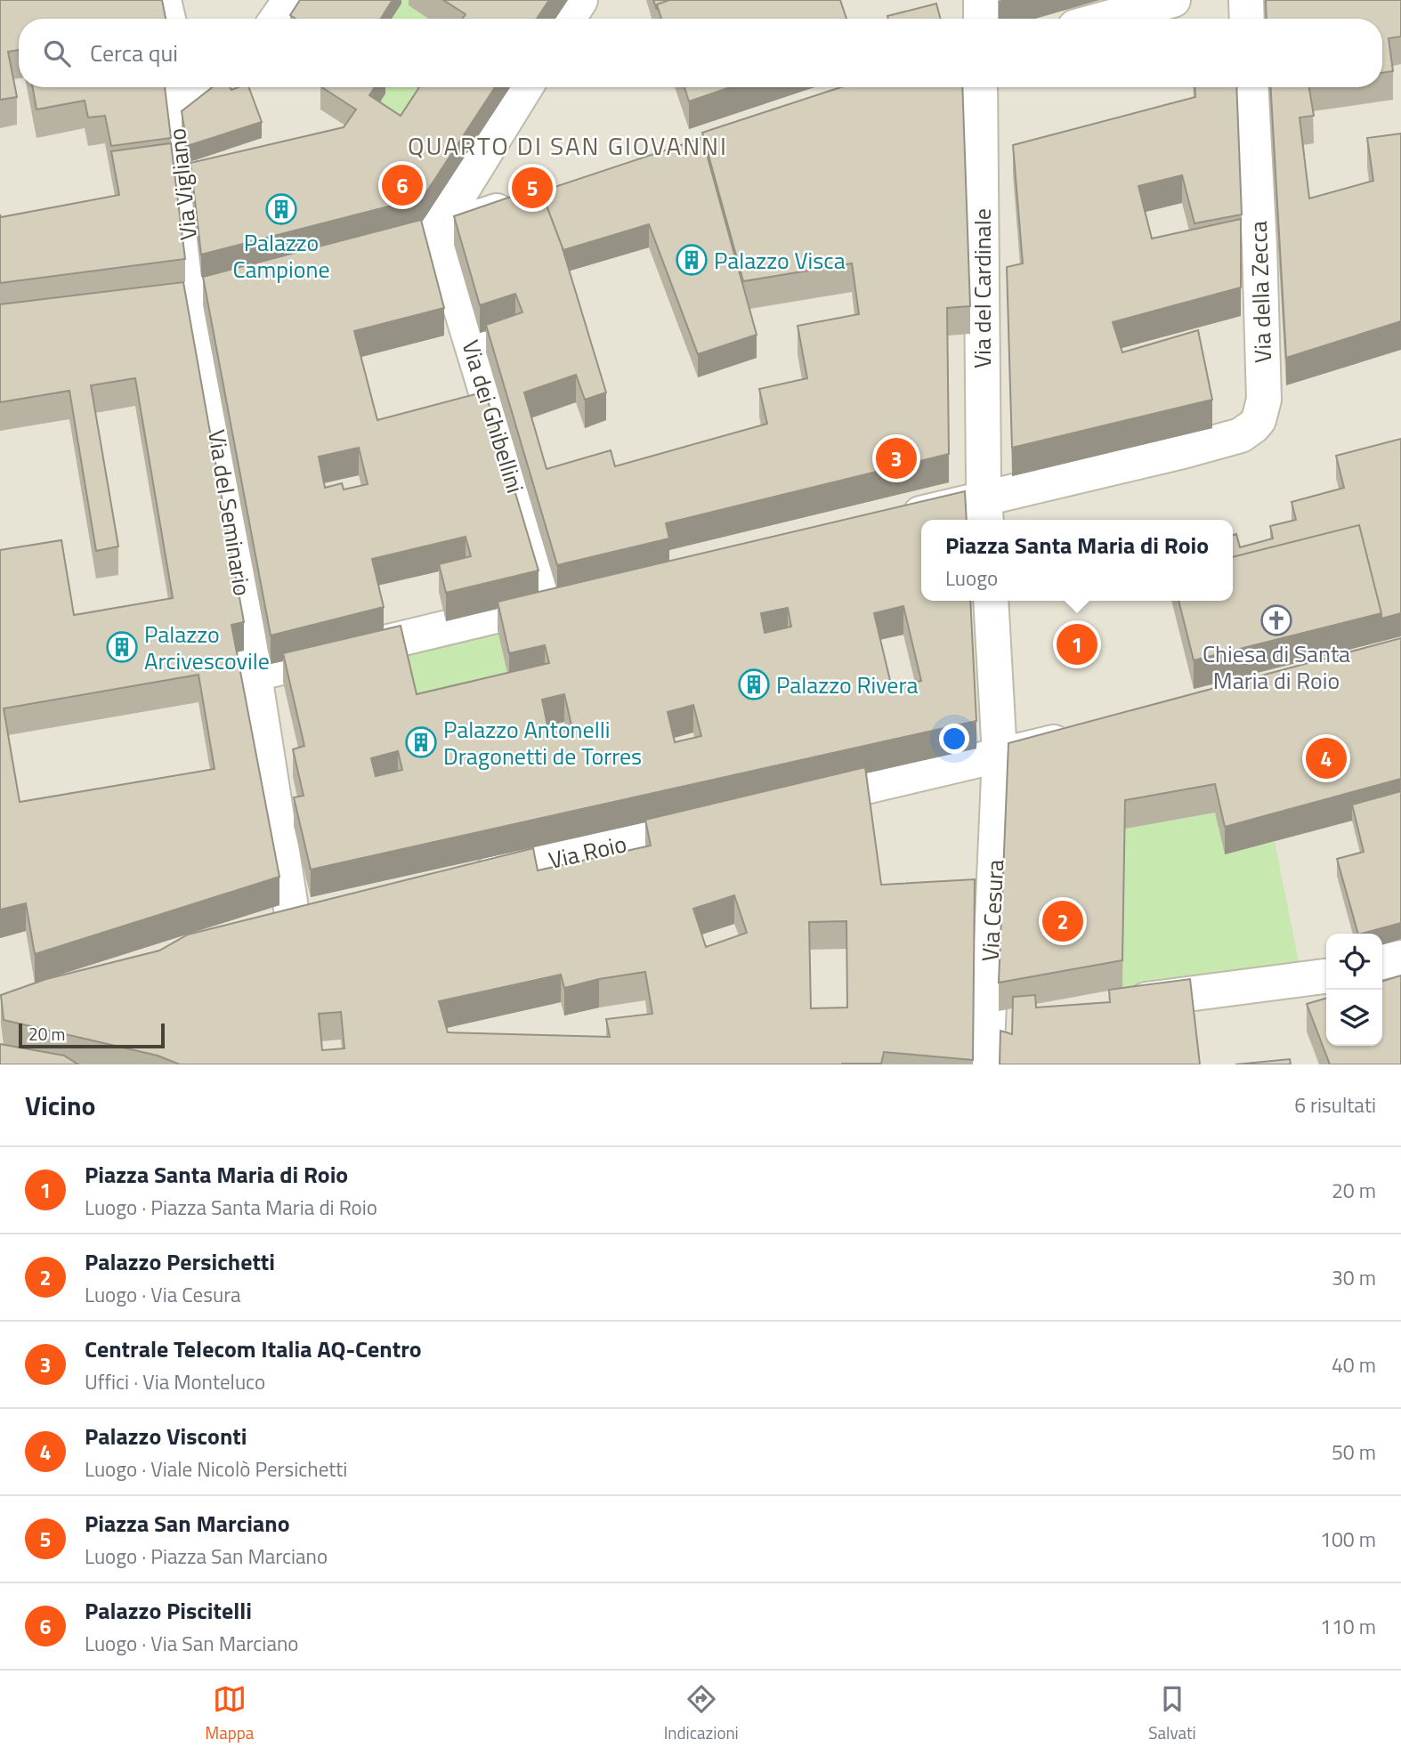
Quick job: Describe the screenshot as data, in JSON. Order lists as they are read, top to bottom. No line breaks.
{"streets":{"street":["Via Vigliano","Via del Cardinale","Via della Zecca","Via dei Ghibellini","Via del Seminario","Via Roio","Via Cesura"]},"crossings":[["Via Vigliano","Via del Seminario"],["Via del Cardinale","Via della Zecca"]],"districts":["QUARTO DI SAN GIOVANNI"],"places":{"building":["Palazzo Campione","Palazzo Visca","Palazzo Arcivescovile","Palazzo Rivera","Palazzo Antonelli Dragonetti de Torres"],"church":["Chiesa di Santa Maria di Roio"]},"scale_bar":"20 m","page":{"search":"Cerca qui","pins":["6","5","3","1","4","2"],"popup":["Piazza Santa Maria di Roio","Luogo"],"scale":"20 m","heading":["Vicino","6 risultati"],"list":[{"mark":"1","name":"Piazza Santa Maria di Roio","note":"Luogo · Piazza Santa Maria di Roio","value":"20 m"},{"mark":"2","name":"Palazzo Persichetti","note":"Luogo · Via Cesura","value":"30 m"},{"mark":"3","name":"Centrale Telecom Italia AQ-Centro","note":"Uffici · Via Monteluco","value":"40 m"},{"mark":"4","name":"Palazzo Visconti","note":"Luogo · Viale Nicolò Persichetti","value":"50 m"},{"mark":"5","name":"Piazza San Marciano","note":"Luogo · Piazza San Marciano","value":"100 m"},{"mark":"6","name":"Palazzo Piscitelli","note":"Luogo · Via San Marciano","value":"110 m"}],"nav":["Mappa","Indicazioni","Salvati"]}}
